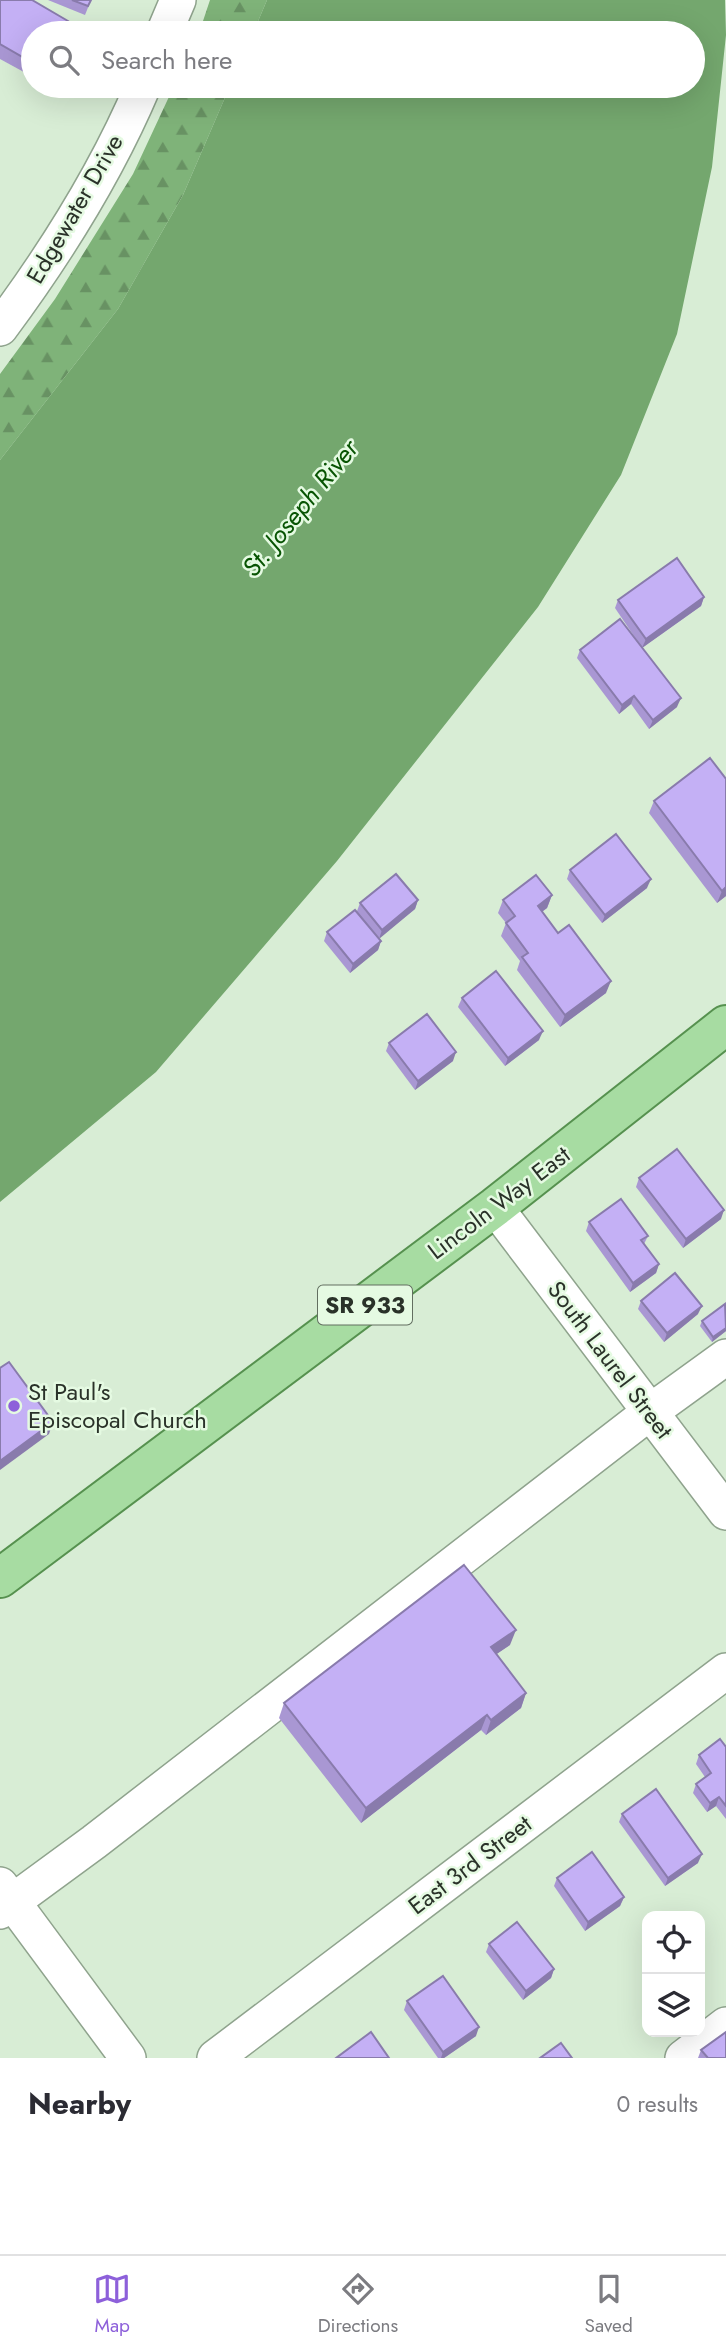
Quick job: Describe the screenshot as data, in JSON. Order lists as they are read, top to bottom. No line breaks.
{"streets":{"main road":["Lincoln Way East","SR 933"],"street":["Edgewater Drive","South Laurel Street","East 3rd Street"]},"crossings":[["Lincoln Way East","South Laurel Street"]],"water":["St. Joseph River"],"places":["St Paul's Episcopal Church"],"page":{"search":"Search here","heading":["Nearby","0 results"],"nav":["Map","Directions","Saved"]}}
